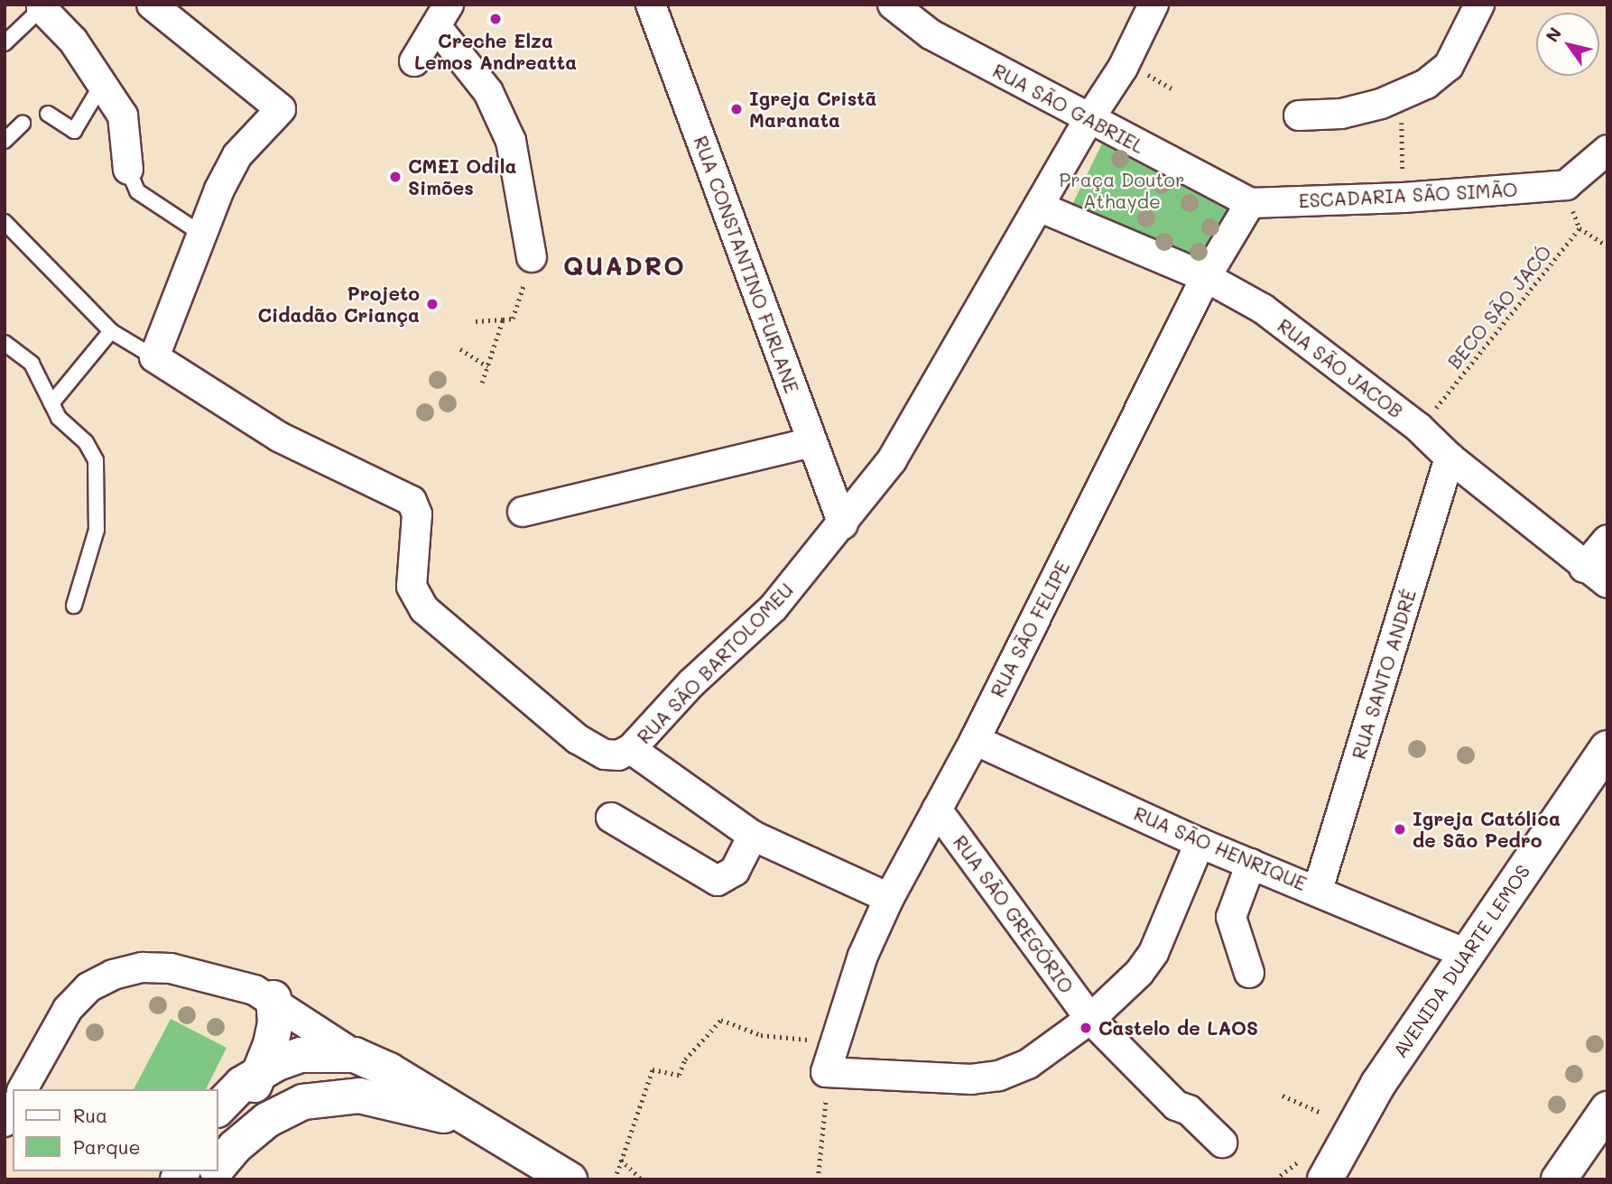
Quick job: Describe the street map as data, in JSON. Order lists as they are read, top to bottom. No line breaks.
{"streets":{"main road":["AVENIDA DUARTE LEMOS"],"street":["RUA SÃO GABRIEL","ESCADARIA SÃO SIMÃO","RUA CONSTANTINO FURLANE","RUA SÃO JACOB","RUA SÃO FELIPE","RUA SÃO BARTOLOMEU","RUA SANTO ANDRÉ","RUA SÃO HENRIQUE","RUA SÃO GREGÓRIO"],"path":["BECO SÃO JACÓ"]},"crossings":[["RUA SÃO GABRIEL","ESCADARIA SÃO SIMÃO"],["RUA SÃO GABRIEL","RUA SÃO FELIPE"],["RUA SÃO GABRIEL","RUA SÃO BARTOLOMEU"],["ESCADARIA SÃO SIMÃO","RUA SÃO FELIPE"],["RUA CONSTANTINO FURLANE","RUA SÃO BARTOLOMEU"],["BECO SÃO JACÓ","RUA SÃO JACOB"],["RUA SÃO JACOB","RUA SÃO FELIPE"],["RUA SÃO JACOB","RUA SÃO BARTOLOMEU"],["RUA SÃO JACOB","RUA SANTO ANDRÉ"],["RUA SÃO FELIPE","RUA SÃO HENRIQUE"],["RUA SÃO FELIPE","RUA SÃO GREGÓRIO"],["RUA SANTO ANDRÉ","RUA SÃO HENRIQUE"],["RUA SÃO HENRIQUE","AVENIDA DUARTE LEMOS"]],"districts":["QUADRO"],"parks":["Praça Doutor Athayde"],"places":["Creche Elza Lemos Andreatta","Igreja Cristã Maranata","CMEI Odila Simões","Projeto Cidadão Criança","Igreja Católica de São Pedro","Castelo de LAOS"],"legend":["Rua","Parque"],"north":"top left"}
